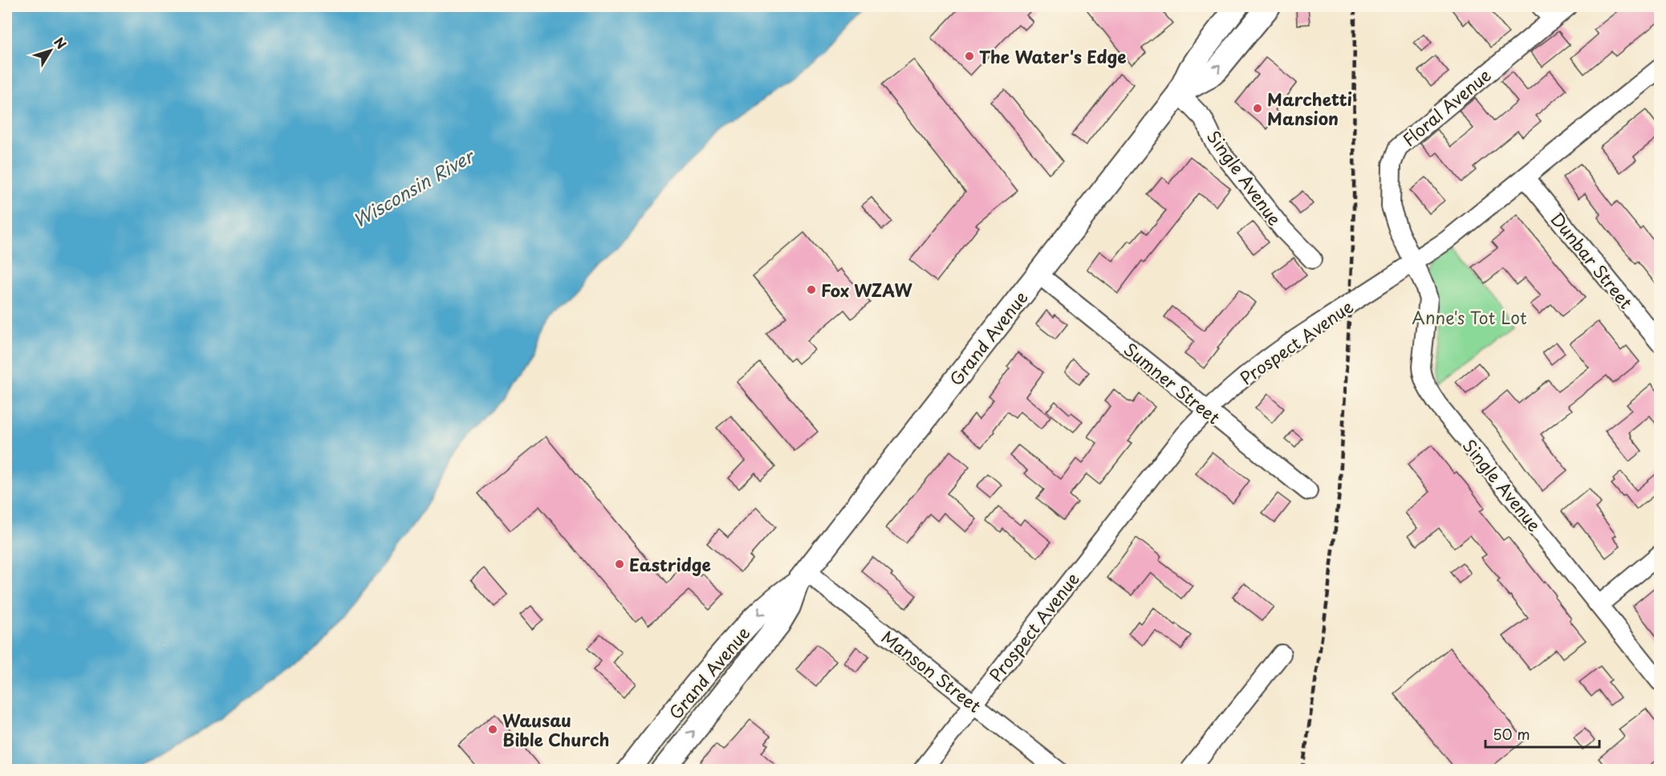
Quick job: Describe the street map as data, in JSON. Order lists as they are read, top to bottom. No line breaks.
{"streets":{"main road":["Grand Avenue"],"street":["Floral Avenue","Single Avenue","Dunbar Street","Prospect Avenue","Sumner Street","Manson Street"]},"crossings":[["Floral Avenue","Single Avenue"],["Floral Avenue","Prospect Avenue"],["Single Avenue","Grand Avenue"],["Single Avenue","Prospect Avenue"],["Dunbar Street","Prospect Avenue"],["Grand Avenue","Sumner Street"],["Grand Avenue","Manson Street"],["Prospect Avenue","Sumner Street"],["Prospect Avenue","Manson Street"]],"water":["Wisconsin River"],"parks":["Anne's Tot Lot"],"places":["The Water's Edge","Marchetti Mansion","Fox WZAW","Eastridge","Wausau Bible Church"],"scale_bar":"50 m","north":"top right"}
